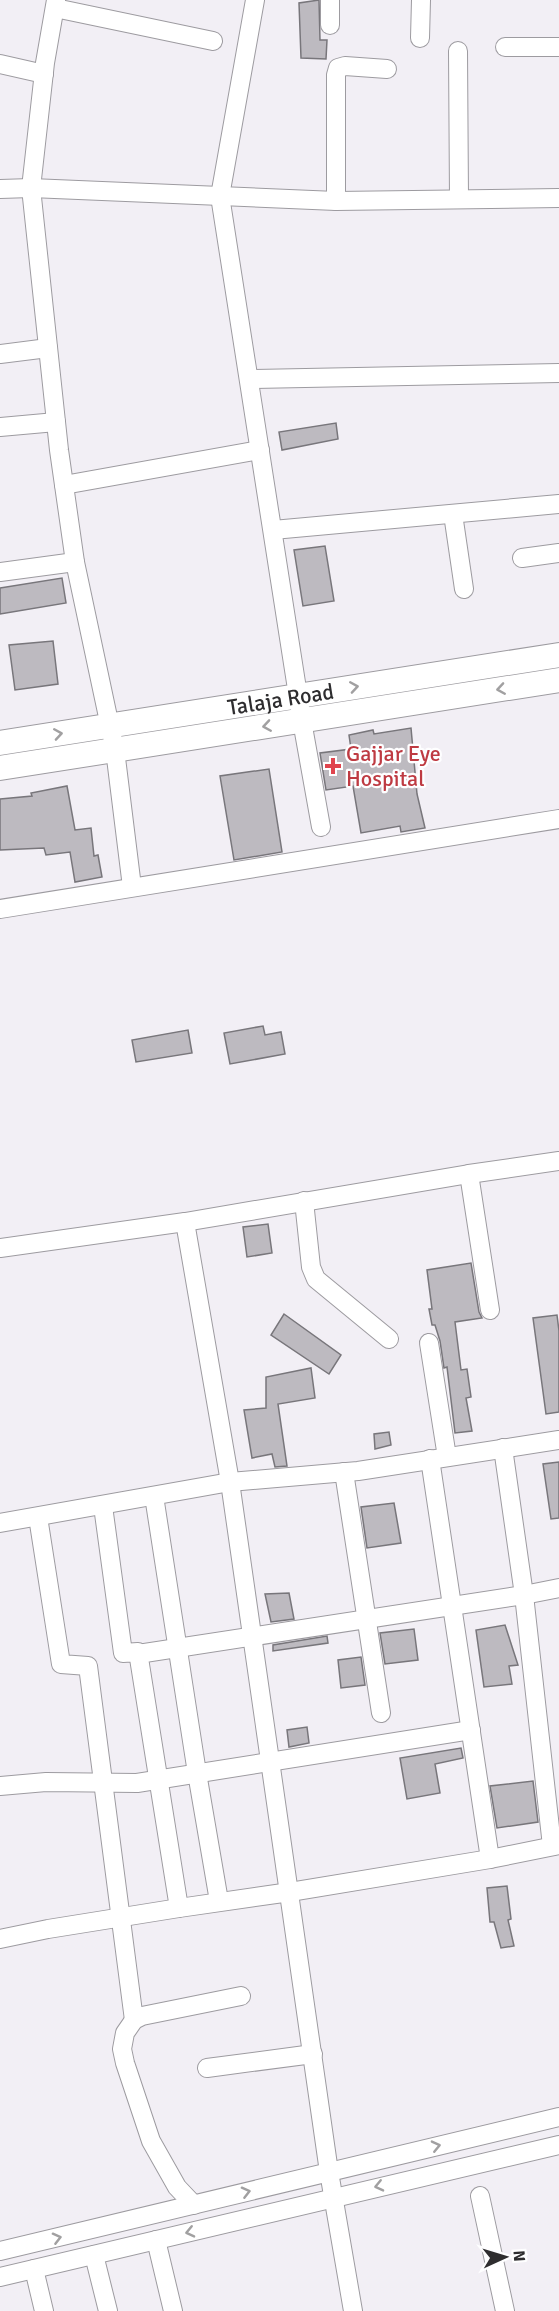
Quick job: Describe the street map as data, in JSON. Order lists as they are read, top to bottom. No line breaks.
{"streets":{"main road":["Talaja Road"]},"places":{"health":["Gajjar Eye Hospital"]},"north":"right"}
